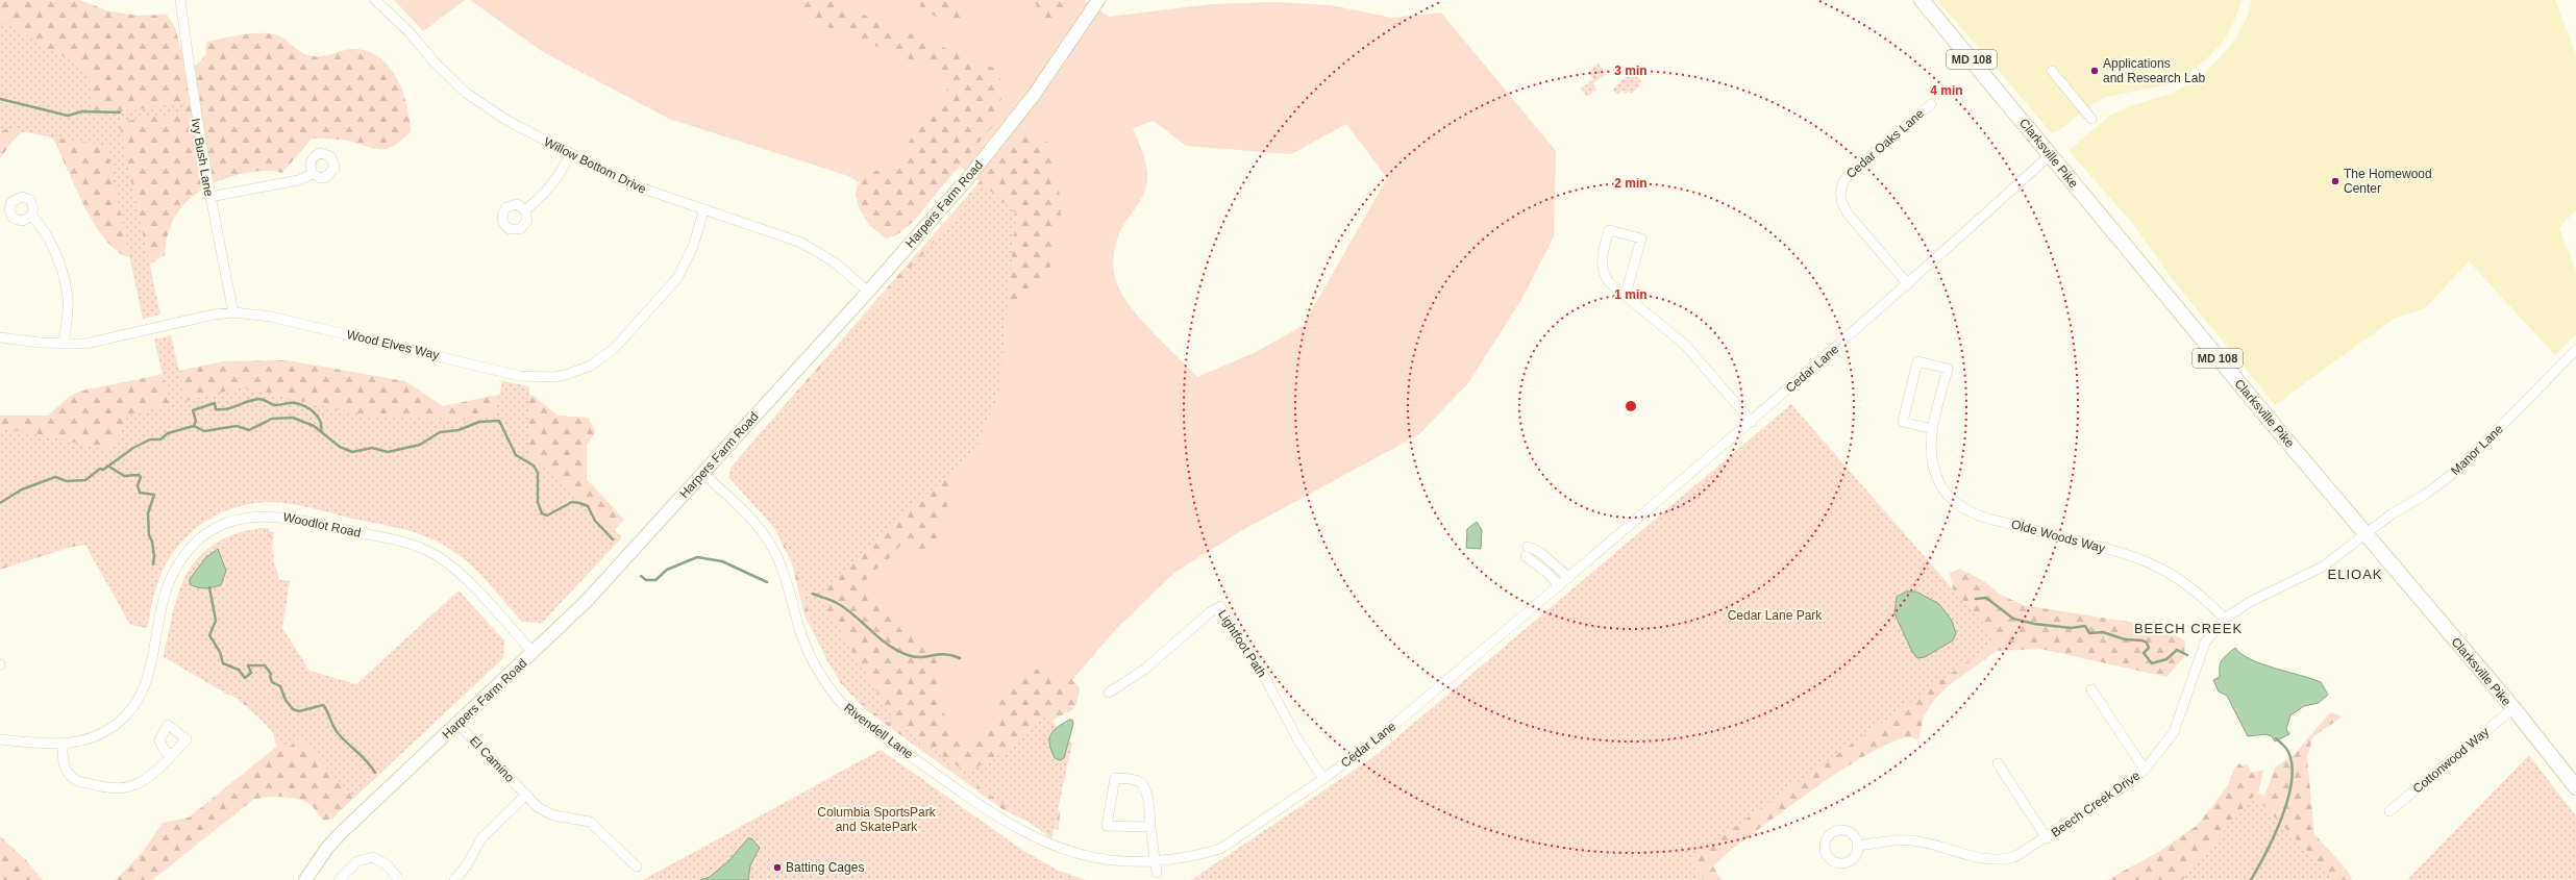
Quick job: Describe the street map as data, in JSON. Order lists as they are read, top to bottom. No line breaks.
{"streets":{"main road":["MD 108","Clarksville Pike","Harpers Farm Road"],"street":["Cedar Oaks Lane","Ivy Bush Lane","Willow Bottom Drive","Wood Elves Way","Cedar Lane","Manor Lane","Woodlot Road","Olde Woods Way","Lightfoot Path","Rivendell Lane","El Camino","Cottonwood Way","Beech Creek Drive"]},"crossings":[["Cedar Oaks Lane","Cedar Lane"],["Clarksville Pike","Cedar Lane"],["Clarksville Pike","Manor Lane"],["Clarksville Pike","Cottonwood Way"],["Clarksville Pike","Beech Creek Drive"],["Ivy Bush Lane","Wood Elves Way"],["Willow Bottom Drive","Harpers Farm Road"],["Willow Bottom Drive","Wood Elves Way"],["Harpers Farm Road","Woodlot Road"],["Harpers Farm Road","Rivendell Lane"],["Harpers Farm Road","El Camino"],["Cedar Lane","Lightfoot Path"],["Manor Lane","Beech Creek Drive"],["Olde Woods Way","Beech Creek Drive"]],"districts":["ELIOAK","BEECH CREEK"],"parks":["Cedar Lane Park","Columbia SportsPark and SkatePark"],"places":["Applications and Research Lab","The Homewood Center","Batting Cages"],"rings":["3 min","4 min","2 min","1 min"]}
